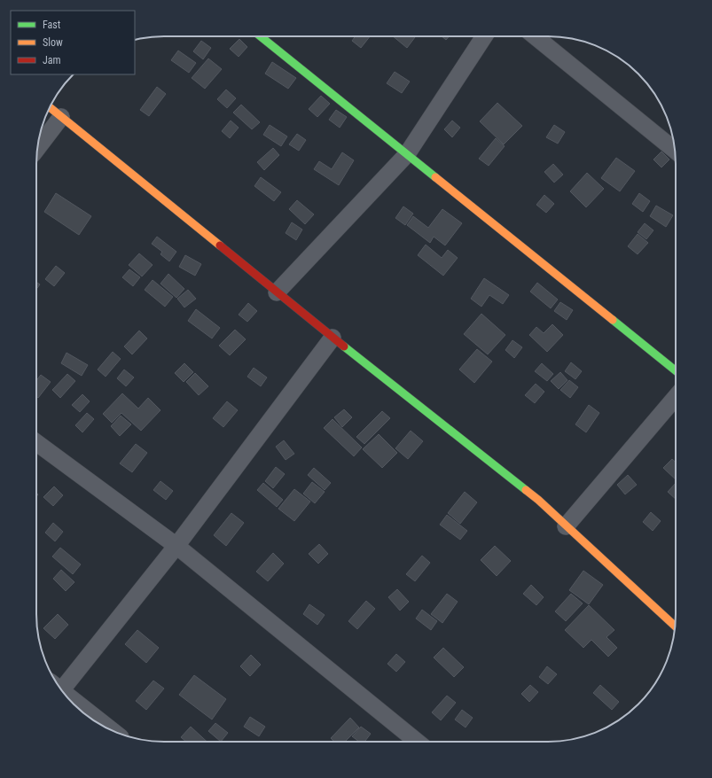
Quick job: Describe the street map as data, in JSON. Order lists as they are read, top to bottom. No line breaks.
{"legend":["Fast","Slow","Jam"]}
